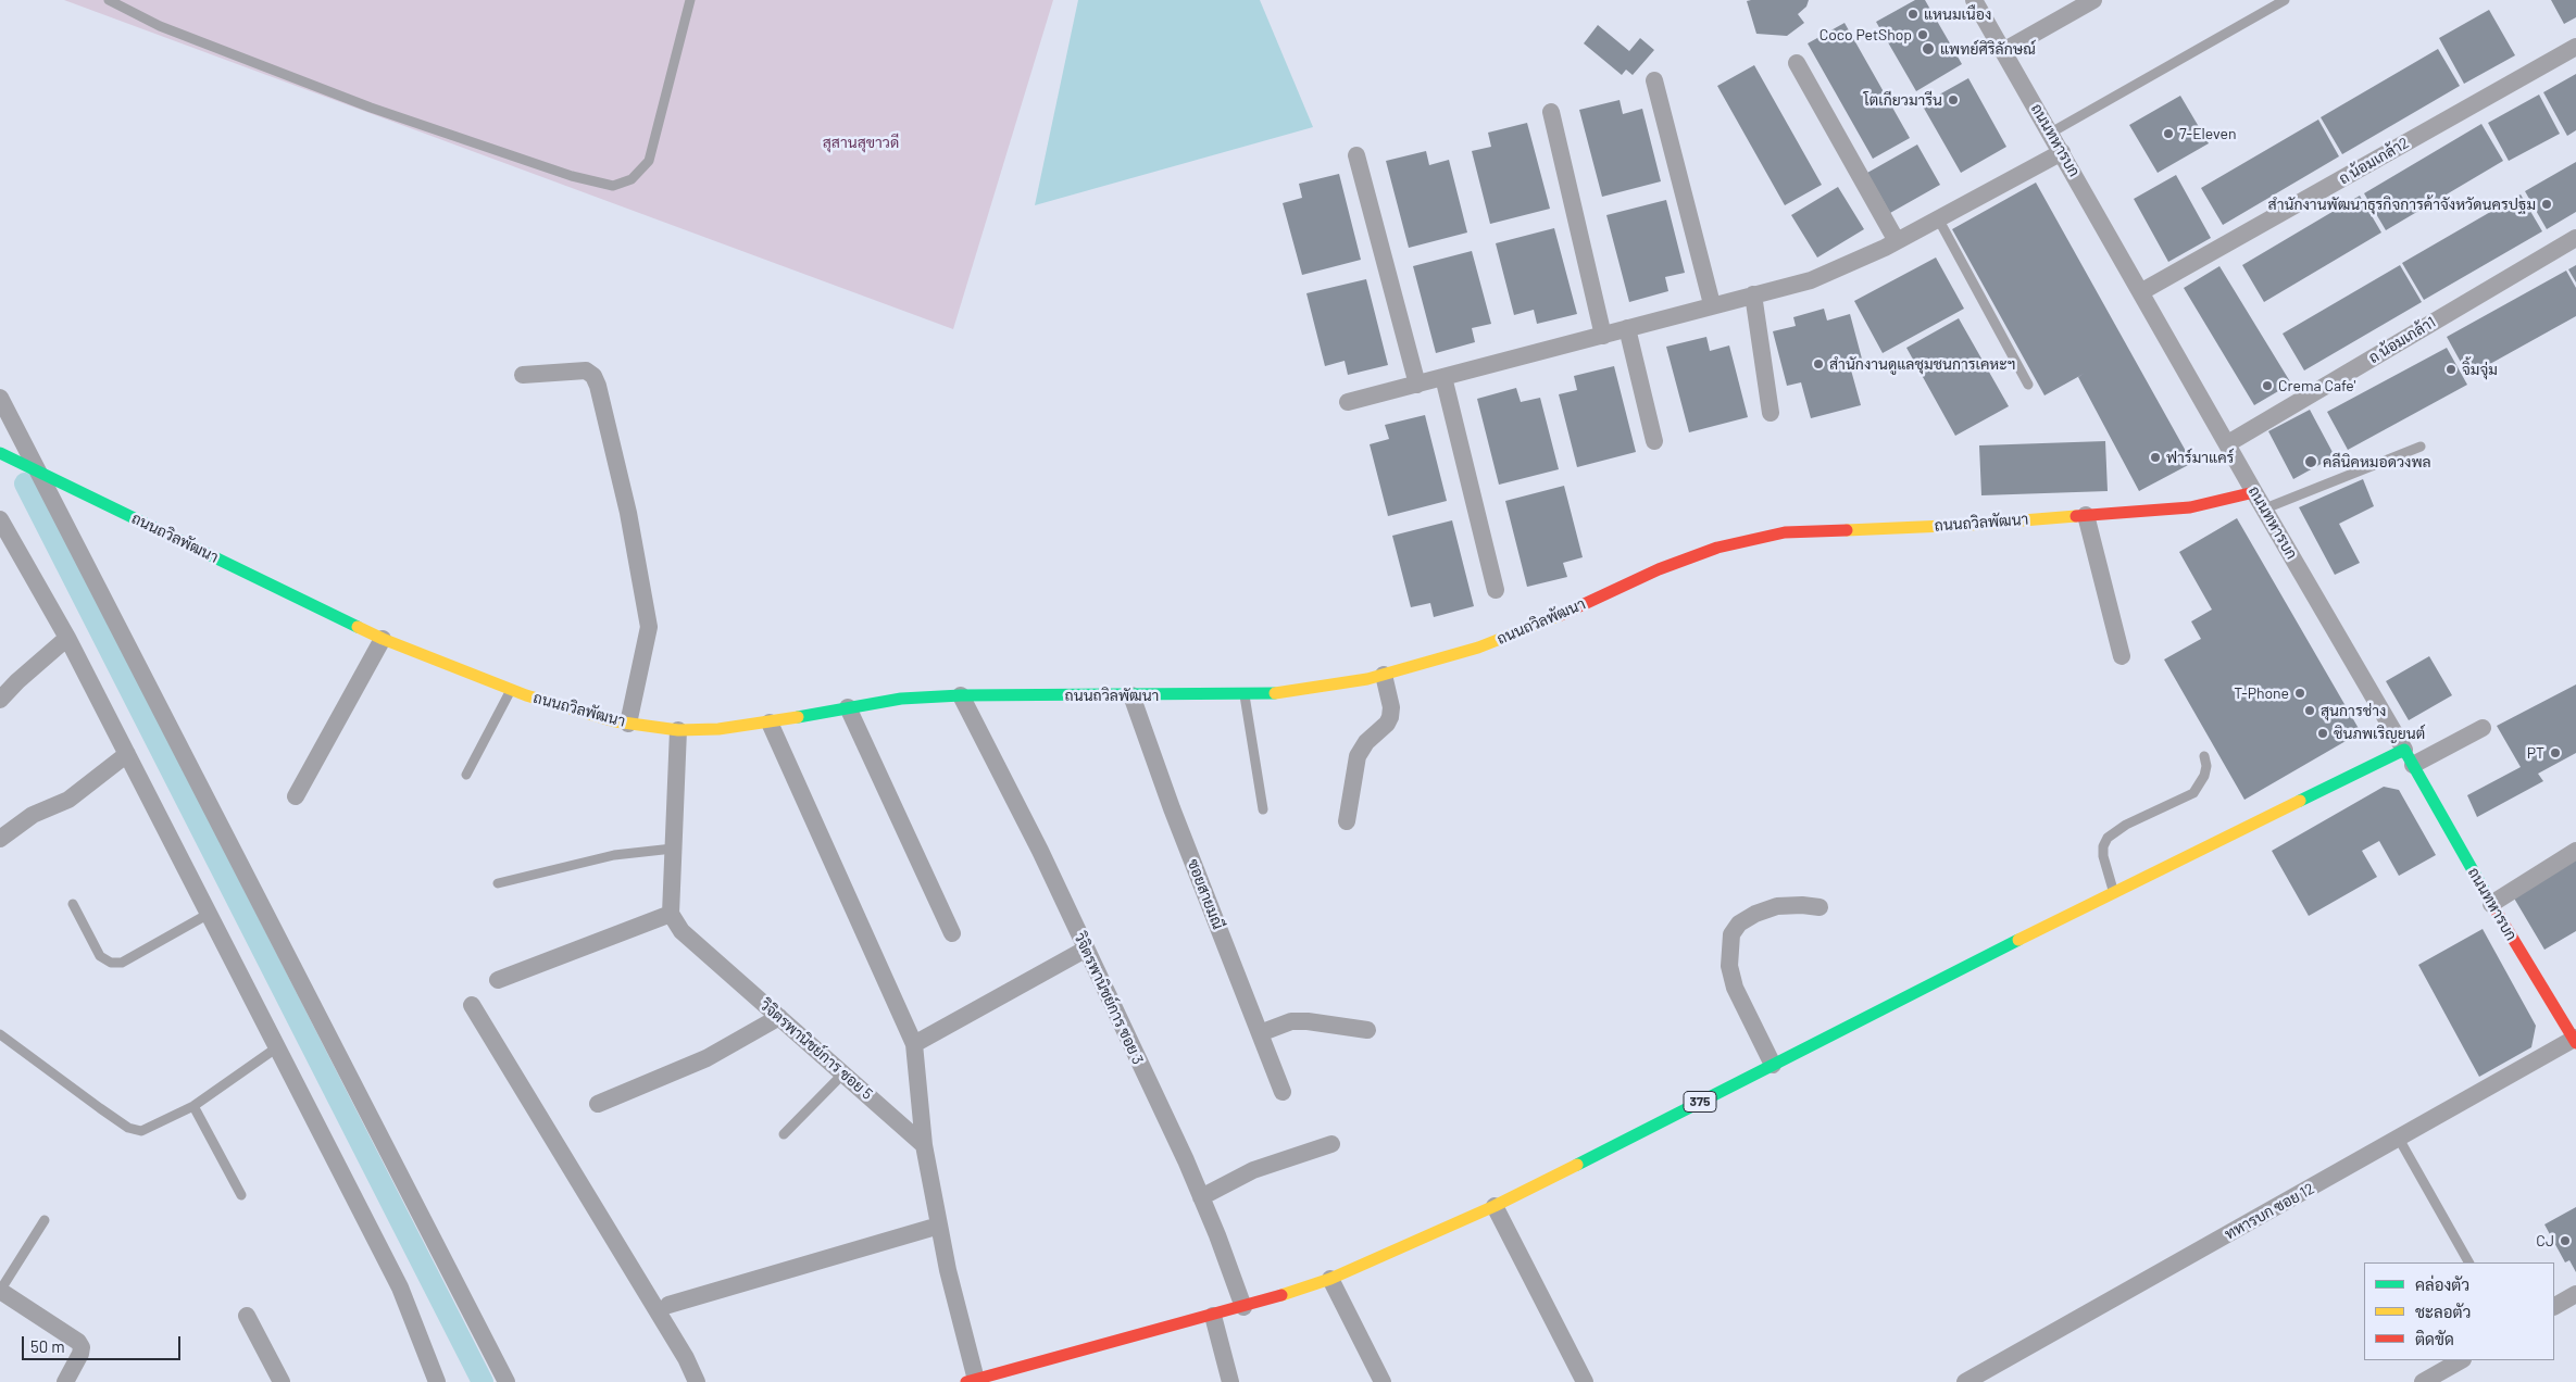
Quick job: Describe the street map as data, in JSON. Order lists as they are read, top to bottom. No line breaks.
{"streets":{"street":["ถนนทหารบก","ถ น้อมเกล้า2","ถ น้อมเกล้า1","ถนนถวิลพัฒนา","ซอยสายมณี","วิจิตรพานิชย์การ ซอย 3","วิจิตรพานิชย์การ ซอย 5","375","ทหารบก ซอย 12"]},"crossings":[["ถนนทหารบก","ถ น้อมเกล้า2"],["ถนนทหารบก","ถ น้อมเกล้า1"],["ถนนทหารบก","ถนนถวิลพัฒนา"],["ถนนทหารบก","375"],["ถนนทหารบก","ทหารบก ซอย 12"],["ถนนถวิลพัฒนา","ซอยสายมณี"],["ถนนถวิลพัฒนา","วิจิตรพานิชย์การ ซอย 3"],["วิจิตรพานิชย์การ ซอย 3","375"]],"parks":["สุสานสุขาวดี"],"places":["แหนมเนือง","Coco PetShop","แพทย์ศิริลักษณ์","โตเกียวมารีน","7-Eleven","สำนักงานพัฒนาธุรกิจการค้าจังหวัดนครปฐม","สำนักงานดูแลชุมชนการเคหะฯ","จิ้มจุ่ม","Crema Cafe'","ฟาร์มาแคร์","คลีนิคหมอดวงพล","T-Phone","สุนการช่าง","ชินภพเริญยนต์","PT","CJ"],"legend":["คล่องตัว","ชะลอตัว","ติดขัด"],"scale_bar":"50 m"}
